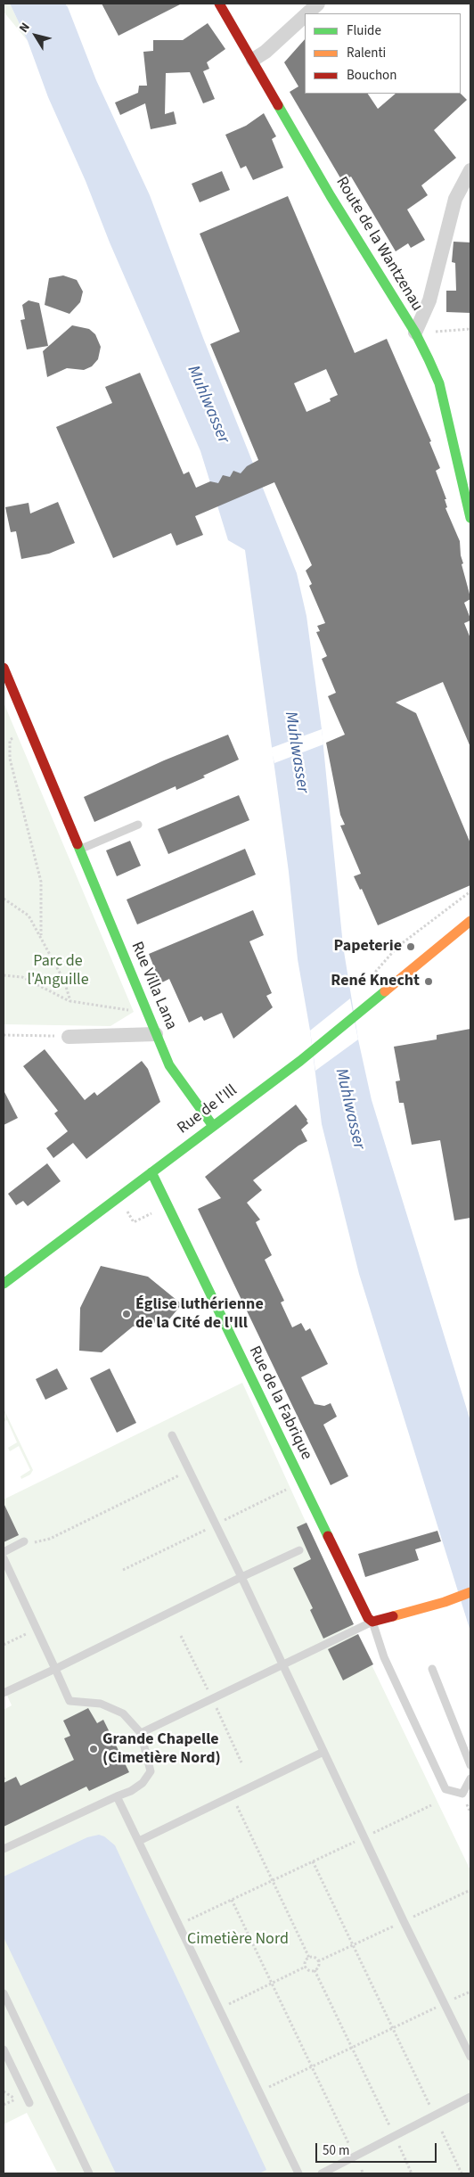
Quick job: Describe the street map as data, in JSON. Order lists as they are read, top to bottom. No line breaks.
{"streets":{"main road":["Route de la Wantzenau","Rue Villa Lana","Rue de l'Ill","Rue de la Fabrique"]},"crossings":[["Rue Villa Lana","Rue de l'Ill"],["Rue de l'Ill","Rue de la Fabrique"]],"water":["Muhlwasser"],"parks":["Parc de l'Anguille","Cimetière Nord"],"places":["Papeterie","René Knecht","Église luthérienne de la Cité de l'Ill","Grande Chapelle (Cimetière Nord)"],"legend":["Fluide","Ralenti","Bouchon"],"scale_bar":"50 m","north":"top left"}
